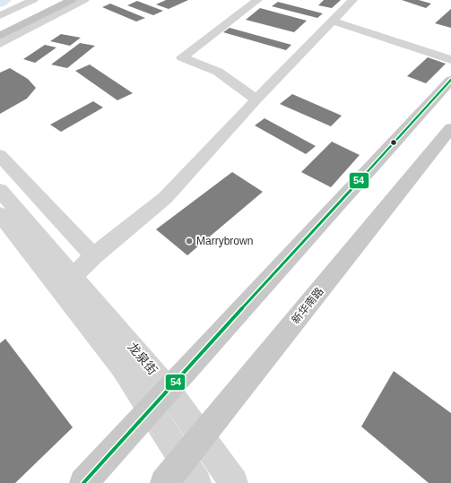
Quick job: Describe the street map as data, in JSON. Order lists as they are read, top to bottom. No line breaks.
{"streets":{"main road":["新华南路"],"street":["龙泉街"]},"crossings":[["新华南路","龙泉街"]],"places":["Marrybrown"],"lines":["transit line 54"]}
